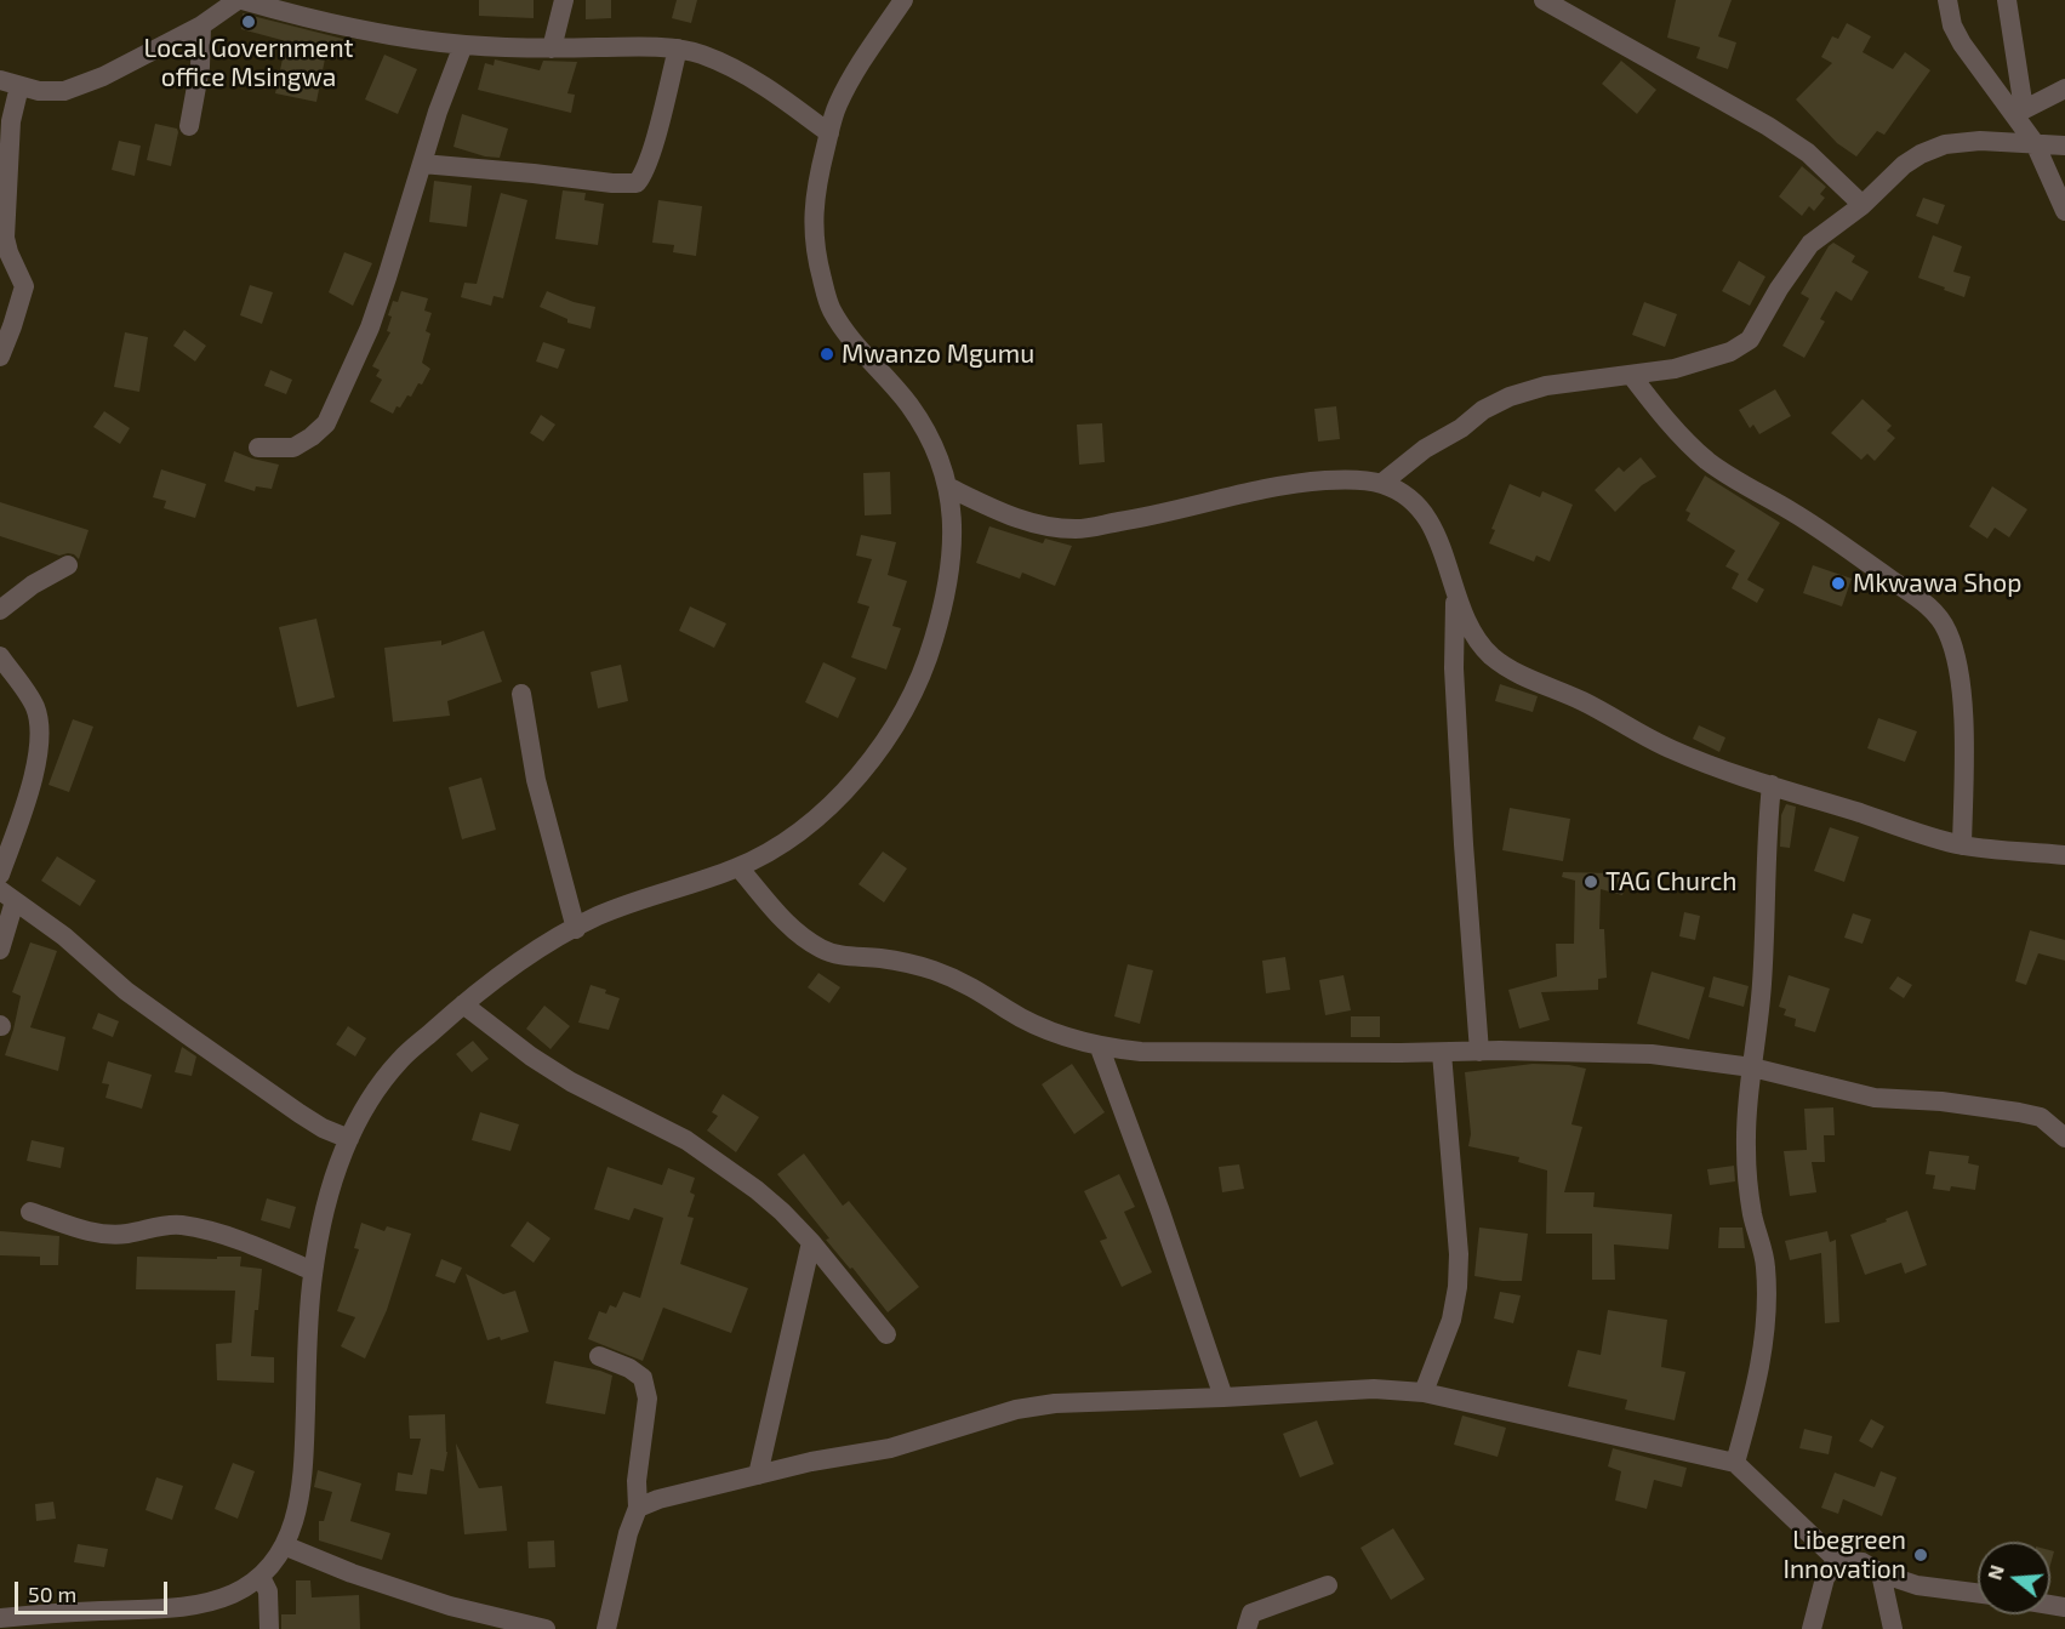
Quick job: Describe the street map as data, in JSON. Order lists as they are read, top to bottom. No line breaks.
{"places":["Local Government office Msingwa","Mwanzo Mgumu","Mkwawa Shop","TAG Church","Libegreen Innovation"],"scale_bar":"50 m","north":"left"}
